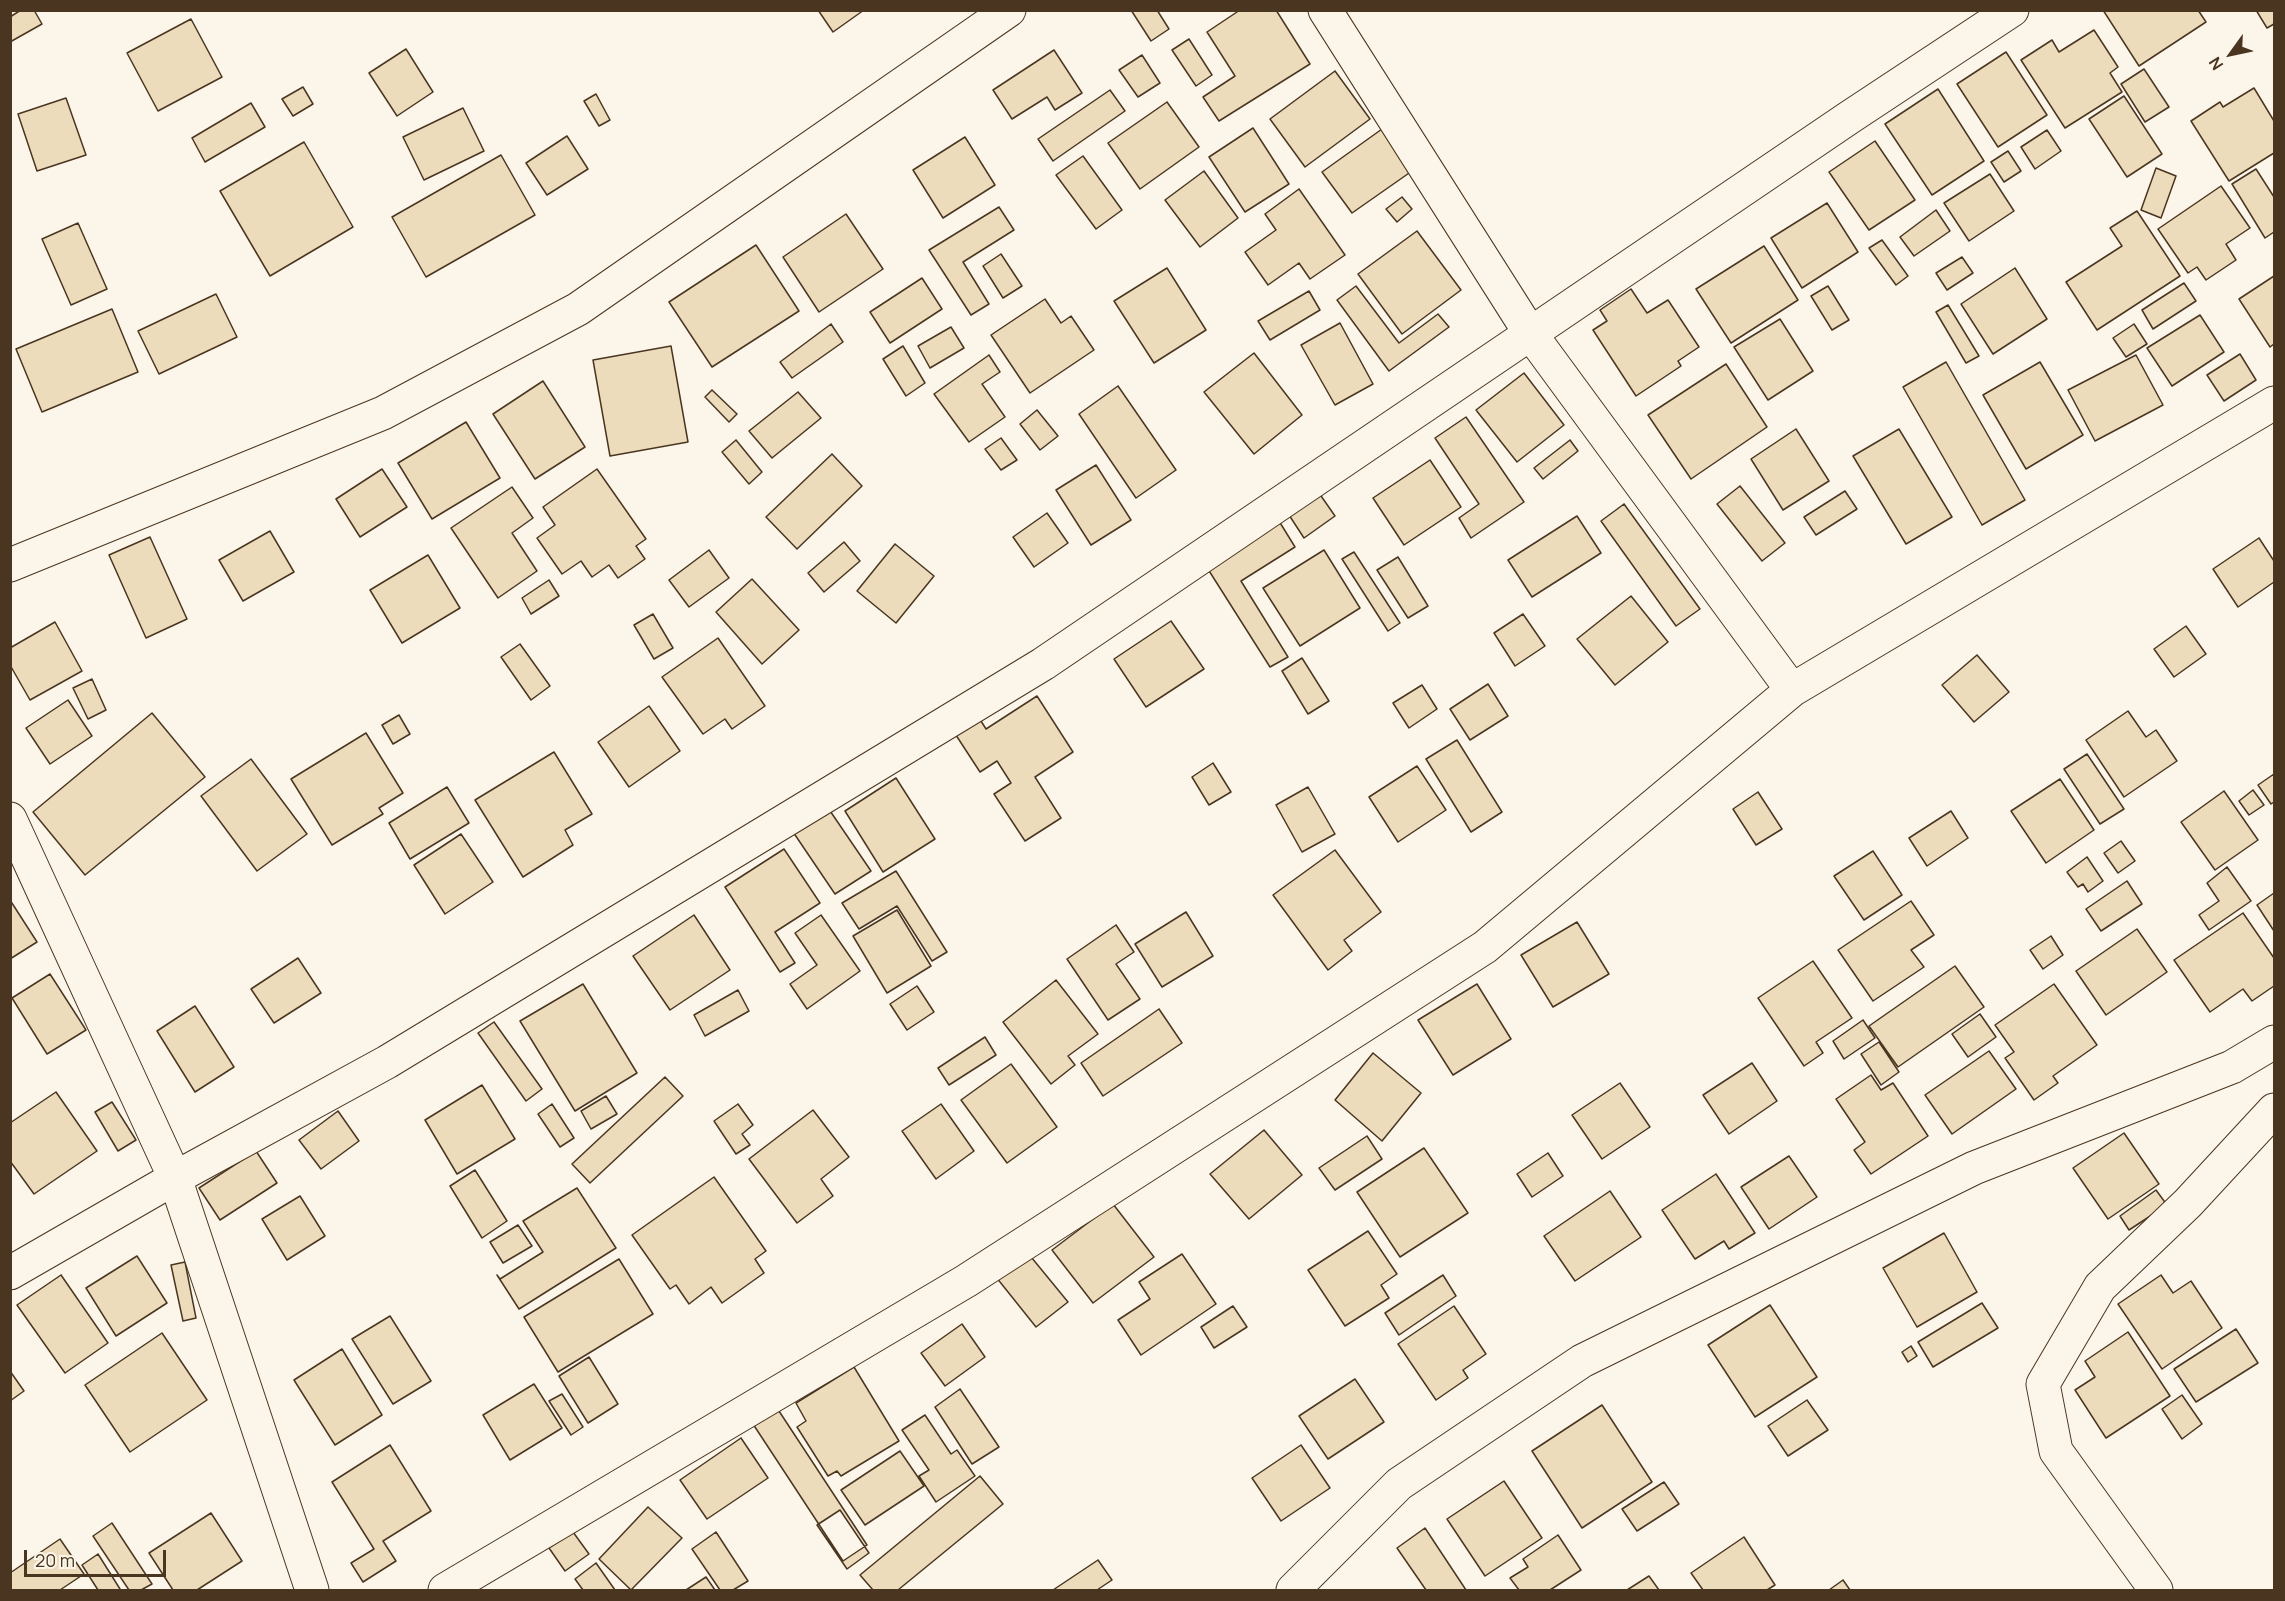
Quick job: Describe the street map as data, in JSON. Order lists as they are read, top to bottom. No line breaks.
{"scale_bar":"20 m","north":"bottom left"}
